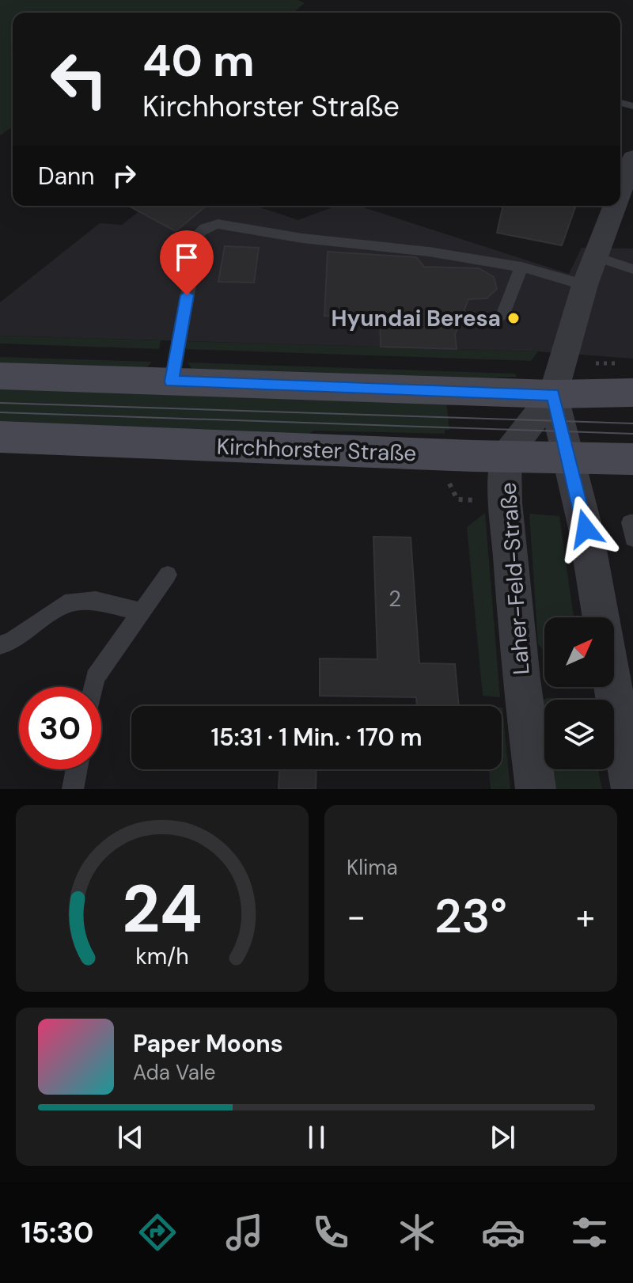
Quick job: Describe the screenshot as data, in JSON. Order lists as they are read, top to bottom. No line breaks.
{"streets":{"main road":["Kirchhorster Straße"],"street":["Laher-Feld-Straße"]},"crossings":[["Kirchhorster Straße","Laher-Feld-Straße"]],"places":["Hyundai Beresa"],"house_numbers":["2"],"north":"top right","page":{"turn":["40 m","Kirchhorster Straße"],"then":"Dann","limit":"30","trip":"15:31 · 1 Min. · 170 m","tile":"Klima","heat":["−","23°","+"],"song":["Paper Moons","Ada Vale"],"tabs":"15:30","gauge":["24","km/h"]}}
